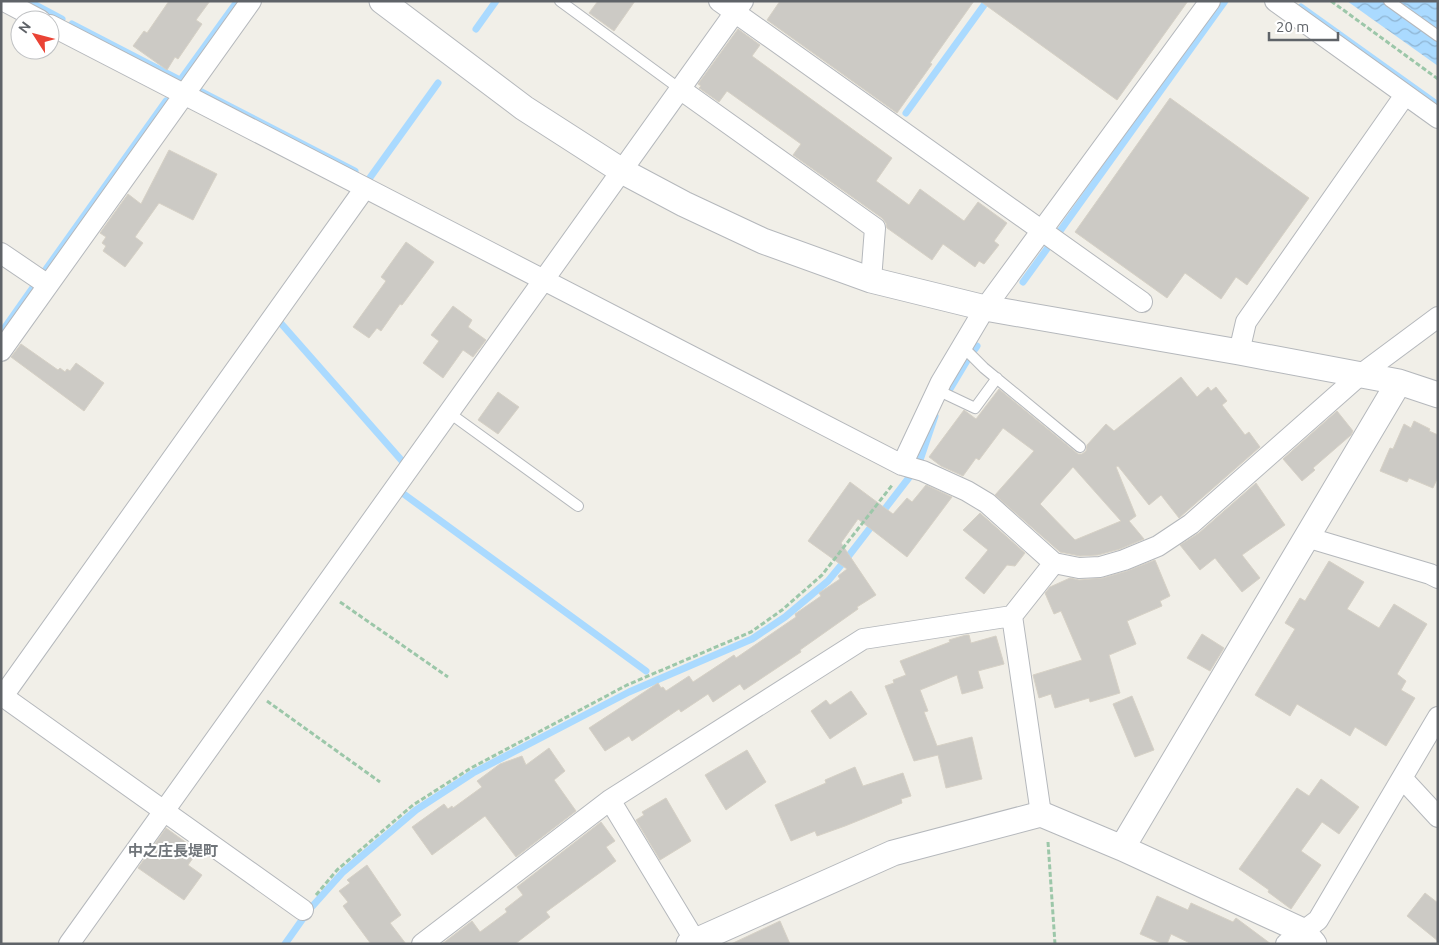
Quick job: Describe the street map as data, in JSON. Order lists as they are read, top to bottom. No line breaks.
{"districts":["中之庄長堤町"],"scale_bar":"20 m","north":"top left"}
